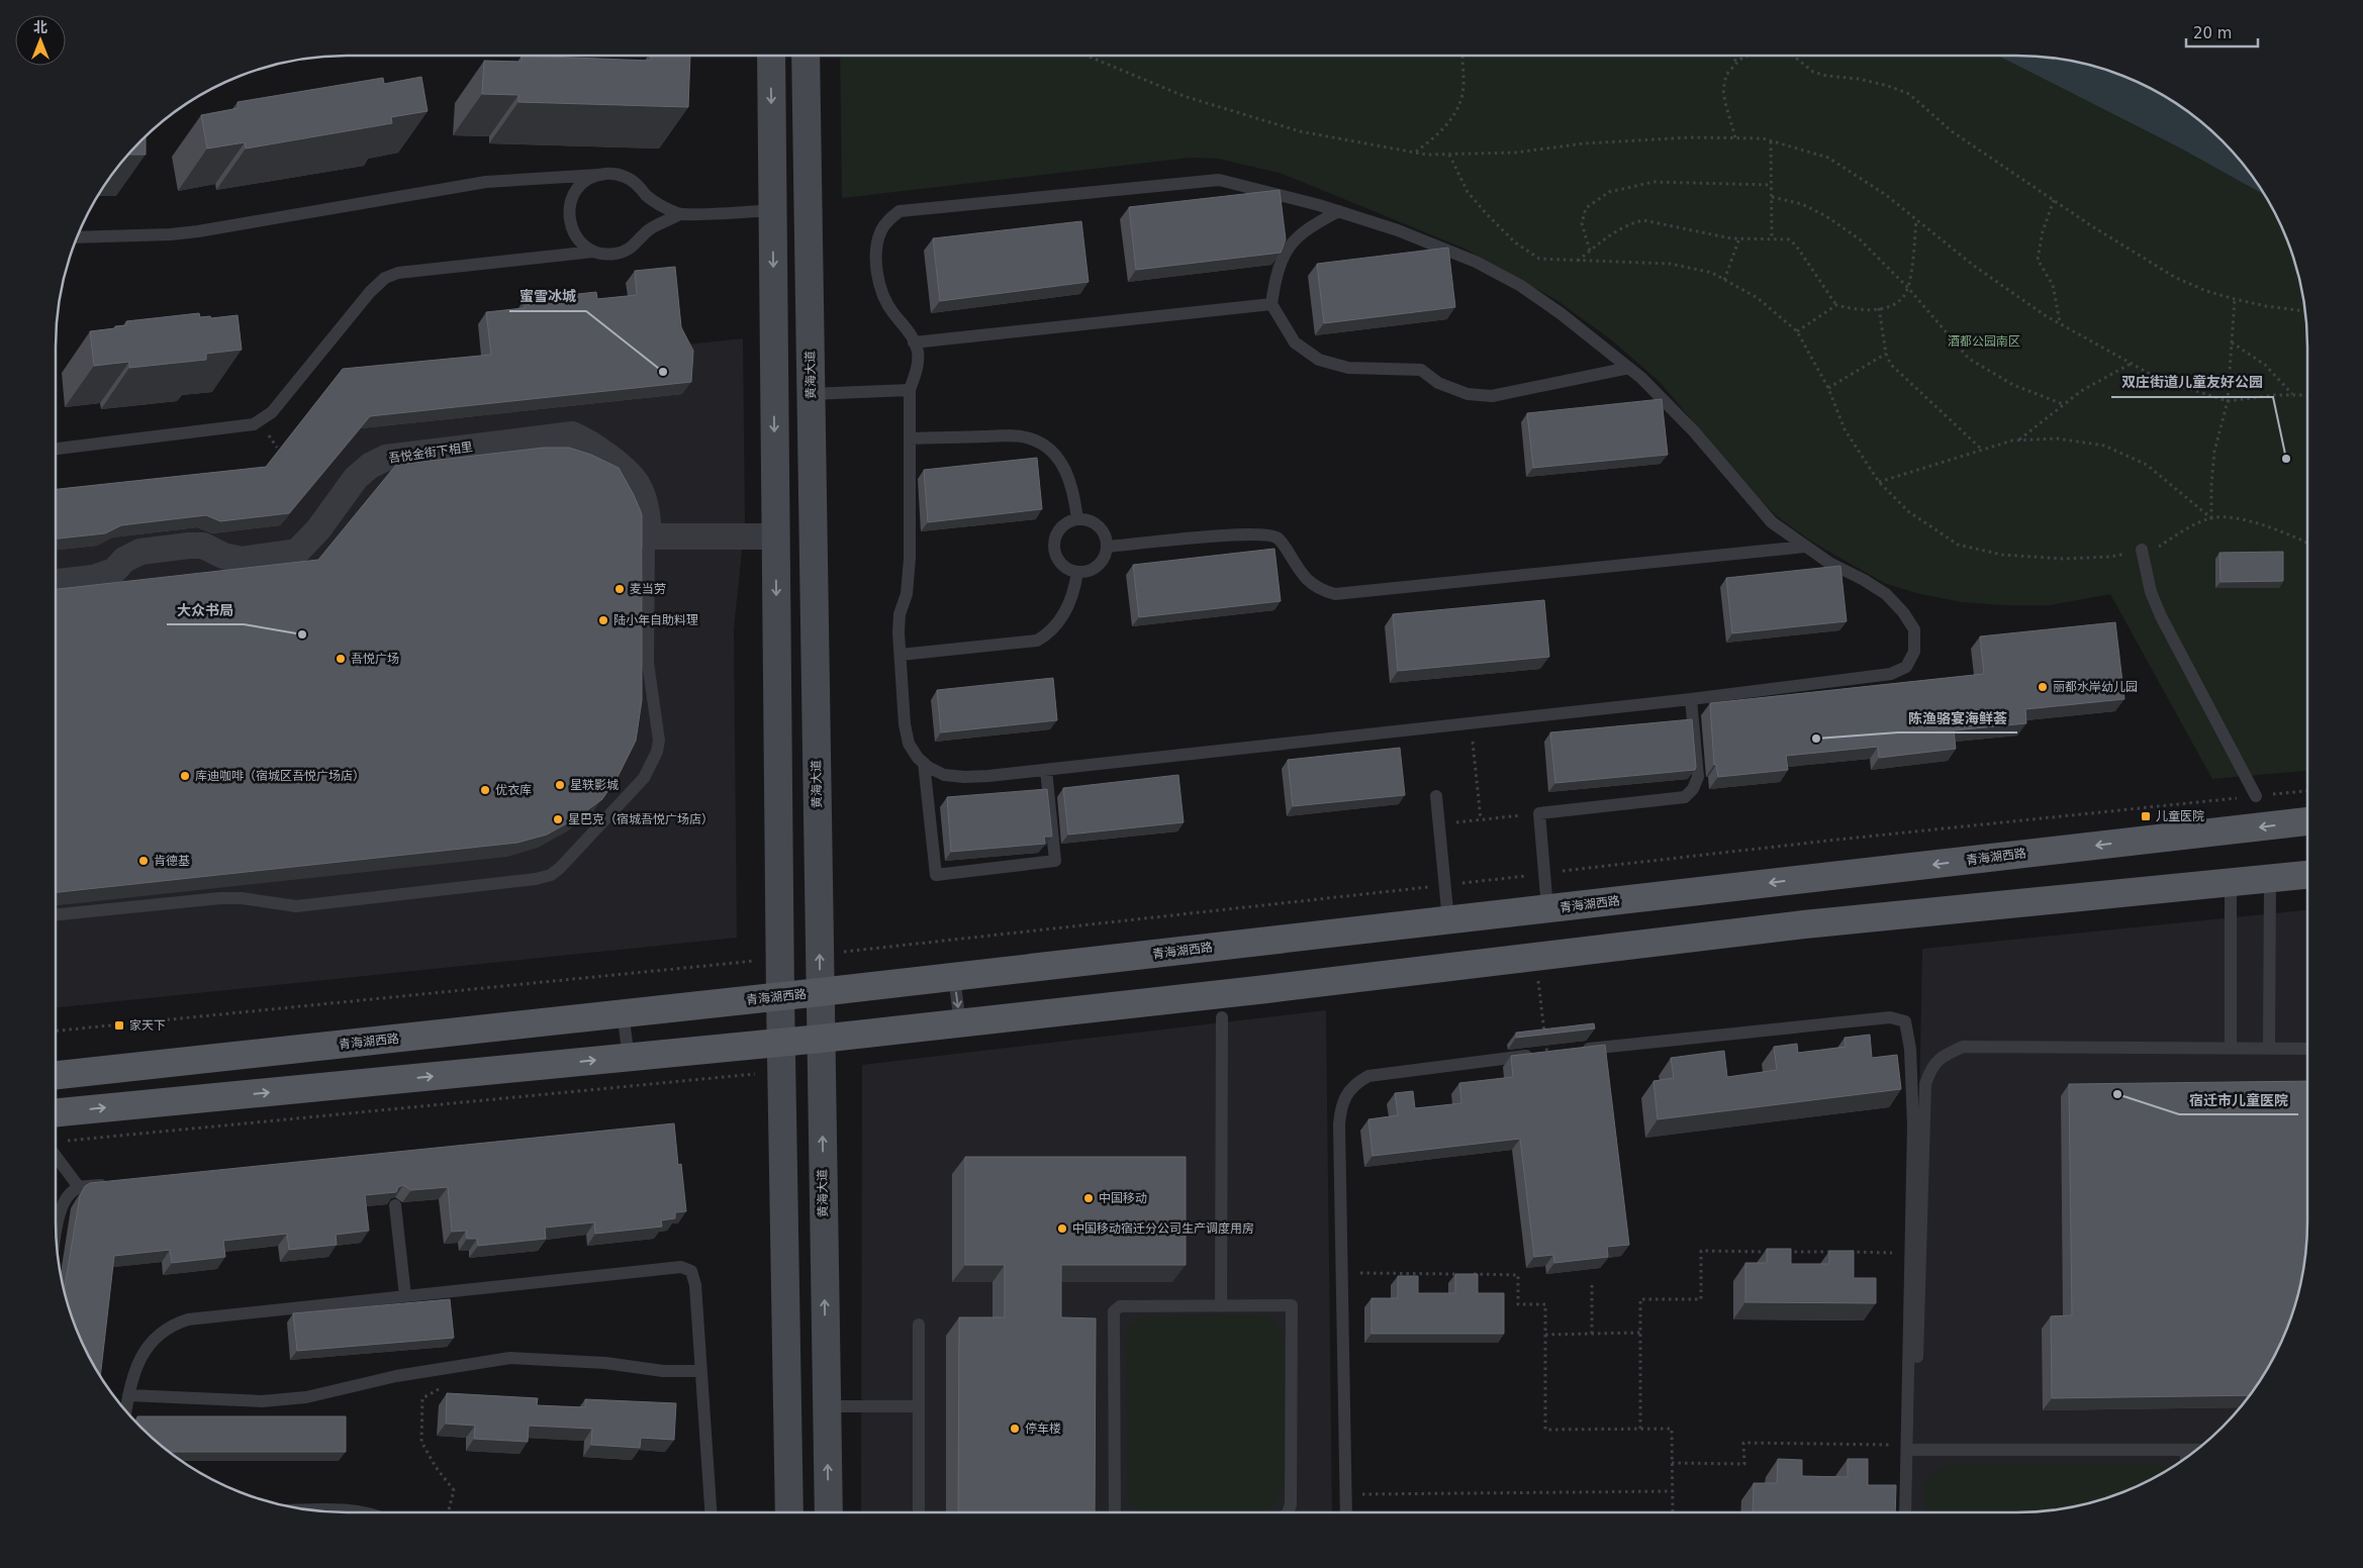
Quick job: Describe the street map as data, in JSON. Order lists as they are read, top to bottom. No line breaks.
{"streets":{"main road":["青海湖西路"],"street":["黄海大道","吾悦金街下相里"]},"crossings":[["黄海大道","青海湖西路"]],"parks":["酒都公园南区"],"places":{"other":["蜜雪冰城","双庄街道儿童友好公园","麦当劳","陆小年自助料理","大众书局","吾悦广场","丽都水岸幼儿园","陈渔骆宴海鲜荟","库迪咖啡（宿城区吾悦广场店）","星轶影城","优衣库","星巴克（宿城吾悦广场店）","肯德基","宿迁市儿童医院","中国移动","中国移动宿迁分公司生产调度用房","停车楼"],"transit":["儿童医院","家天下"]},"scale_bar":"20 m","north":"top"}
